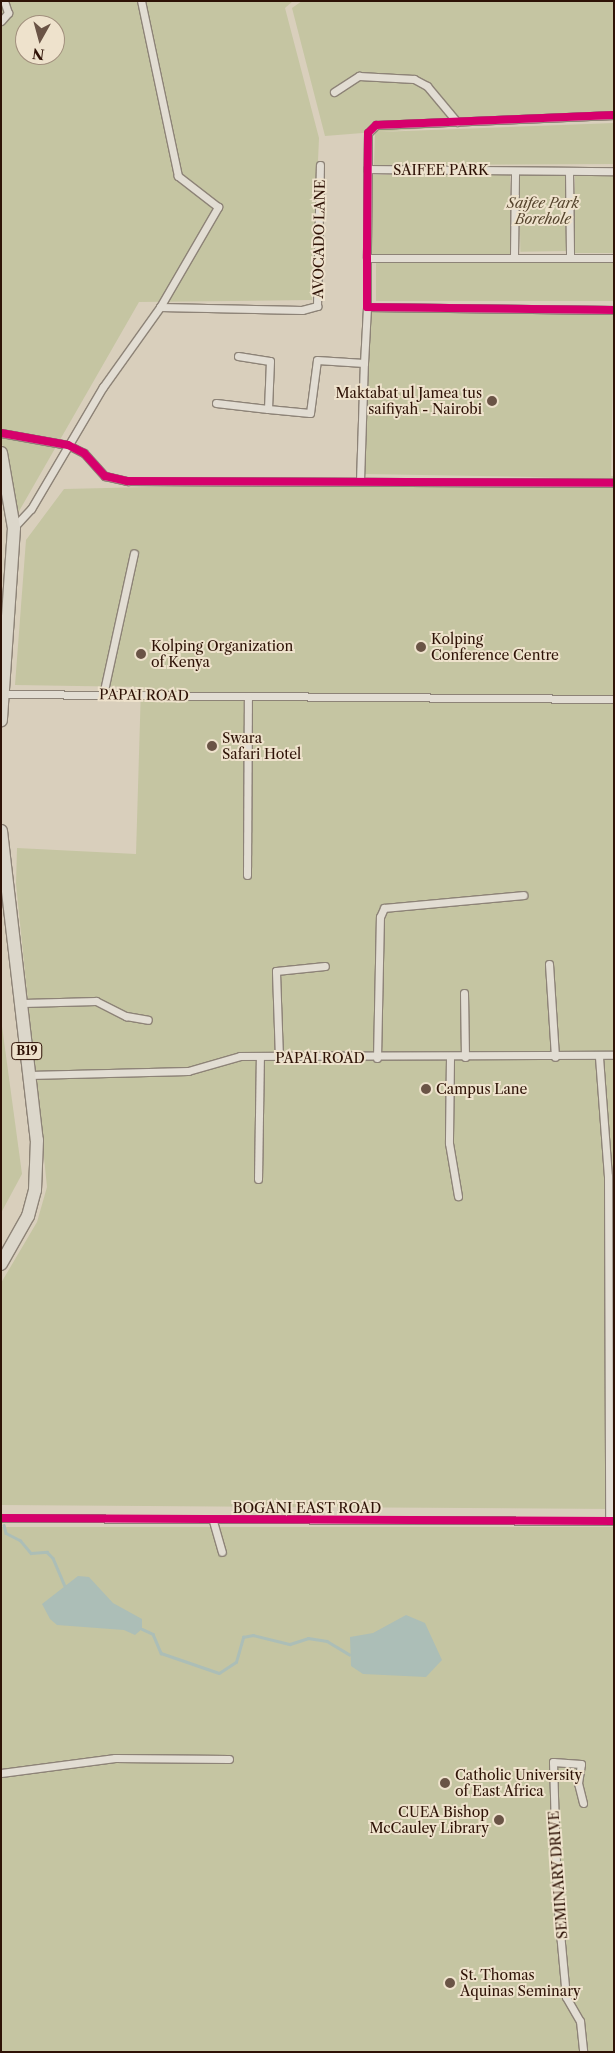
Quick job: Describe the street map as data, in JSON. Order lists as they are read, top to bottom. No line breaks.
{"streets":{"highway":["B19"],"street":["SAIFEE PARK","AVOCADO LANE","PAPAI ROAD","BOGANI EAST ROAD","SEMINARY DRIVE"]},"crossings":[["PAPAI ROAD","B19"]],"parks":["Saifee Park Borehole"],"places":["Maktabat ul Jamea tus saifiyah - Nairobi","Kolping Conference Centre","Kolping Organization of Kenya","Swara Safari Hotel","Campus Lane","Catholic University of East Africa","CUEA Bishop McCauley Library","St. Thomas Aquinas Seminary"],"north":"bottom"}
